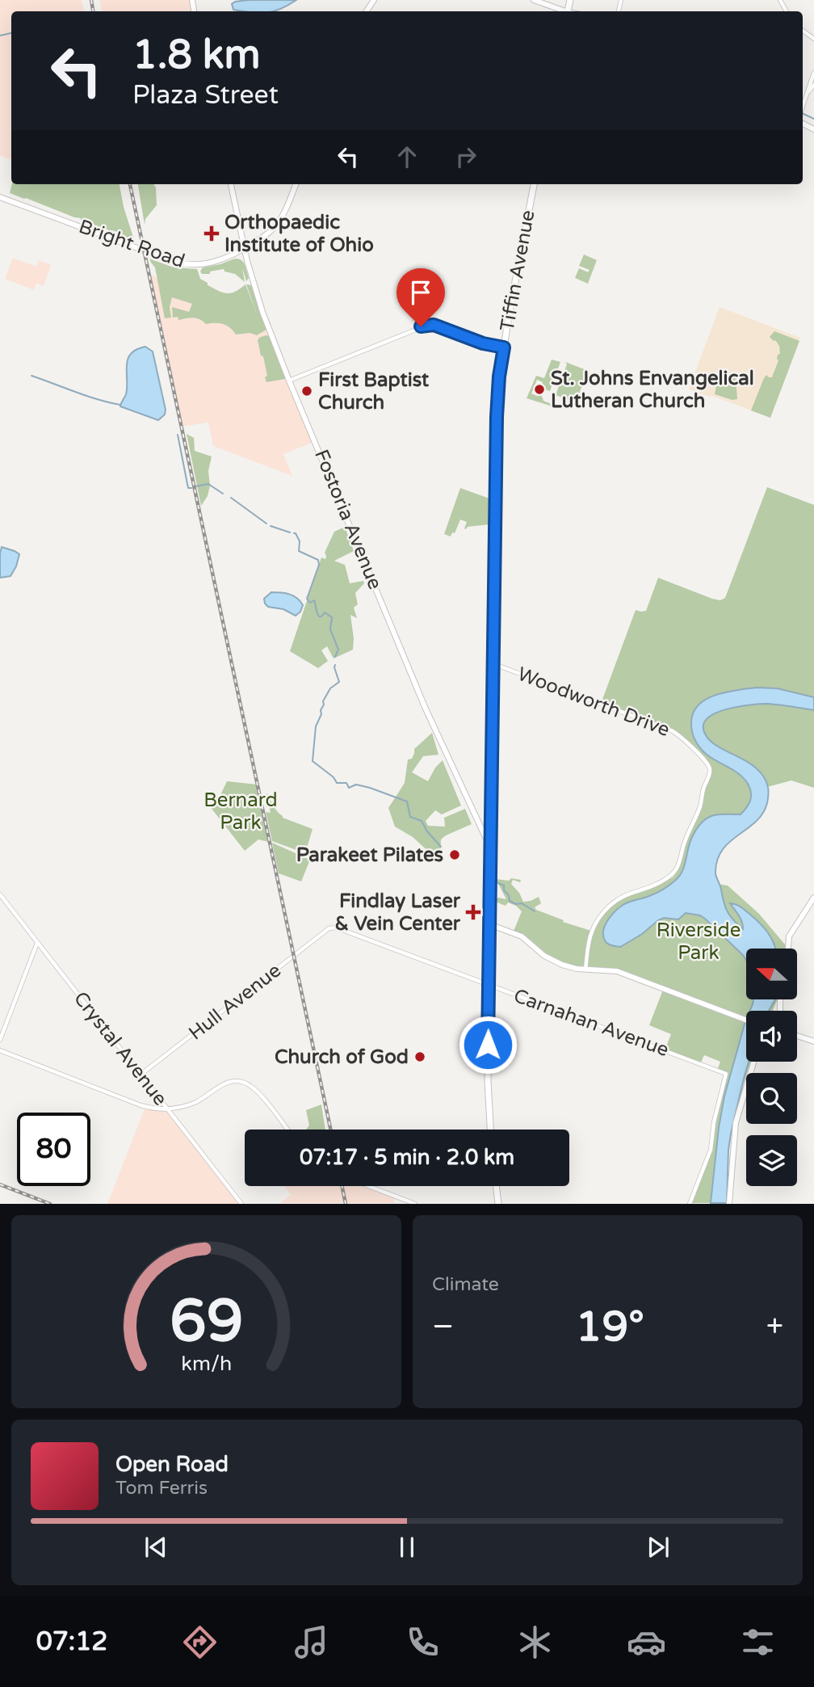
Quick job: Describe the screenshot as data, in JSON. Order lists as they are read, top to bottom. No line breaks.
{"streets":{"highway":["Tiffin Avenue"],"main road":["Bright Road","Fostoria Avenue"],"street":["Woodworth Drive","Hull Avenue","Carnahan Avenue","Crystal Avenue"]},"crossings":[["Bright Road","Fostoria Avenue"],["Tiffin Avenue","Fostoria Avenue"],["Tiffin Avenue","Woodworth Drive"],["Tiffin Avenue","Carnahan Avenue"],["Hull Avenue","Carnahan Avenue"],["Hull Avenue","Crystal Avenue"]],"parks":["Bernard Park","Riverside Park"],"places":{"health":["Orthopaedic Institute of Ohio","Findlay Laser & Vein Center"],"other":["St. Johns Envangelical Lutheran Church","First Baptist Church","Parakeet Pilates","Church of God"]},"north":"left","page":{"turn":["1.8 km","Plaza Street"],"limit":"80","trip":"07:17 · 5 min · 2.0 km","tile":"Climate","heat":["−","19°","+"],"song":["Open Road","Tom Ferris"],"tabs":"07:12","gauge":["69","km/h"]}}
